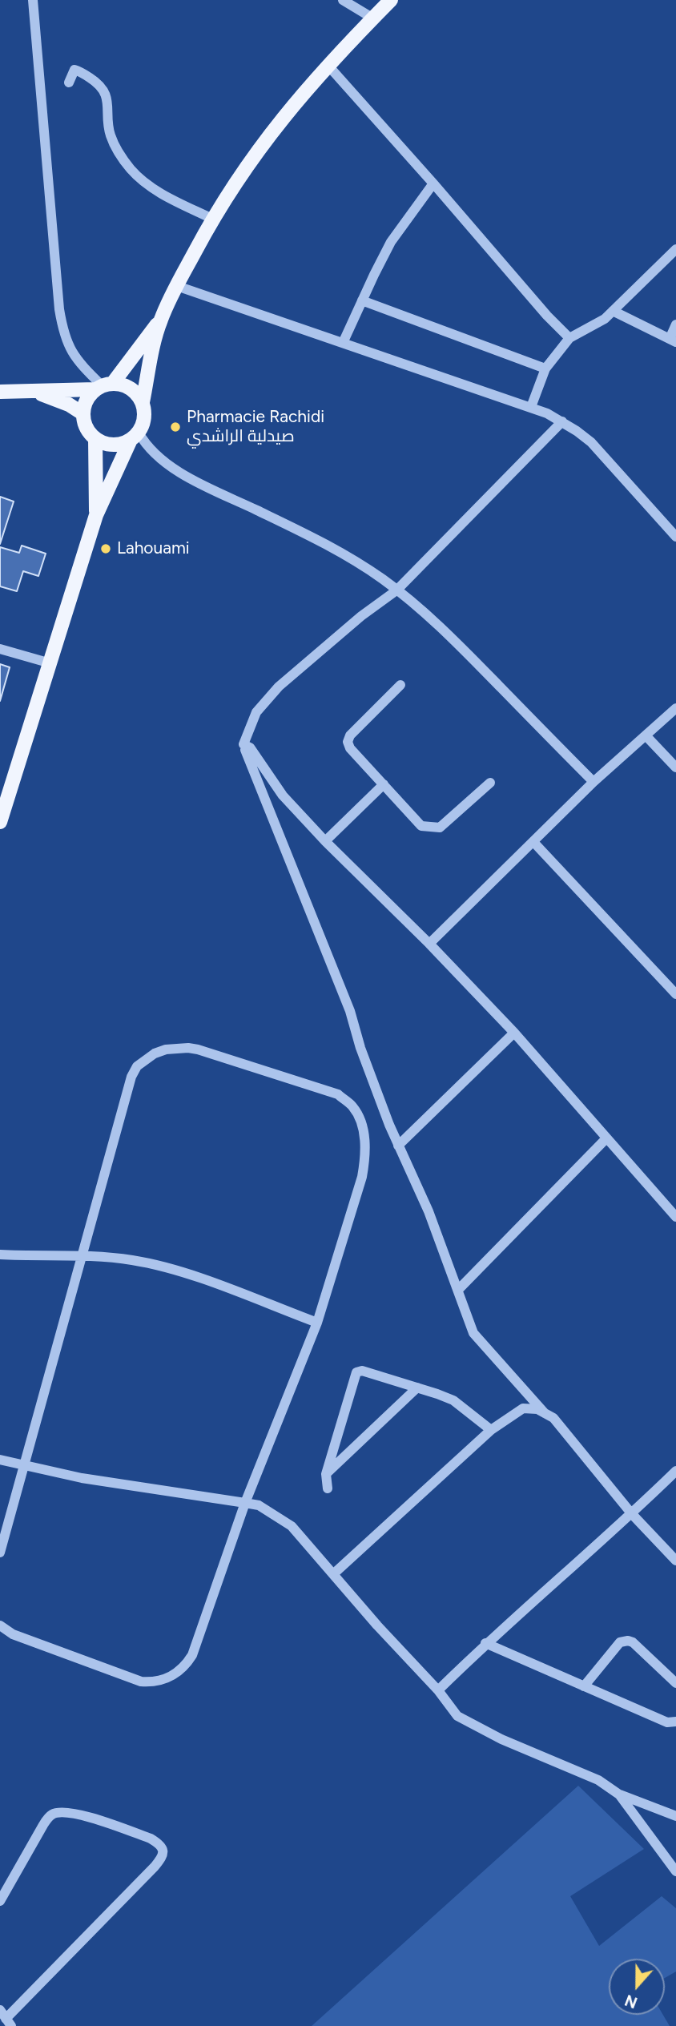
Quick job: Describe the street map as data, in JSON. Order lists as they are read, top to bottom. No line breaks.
{"places":["Pharmacie Rachidi صيدلية الراشدي","Lahouami"],"north":"bottom"}
